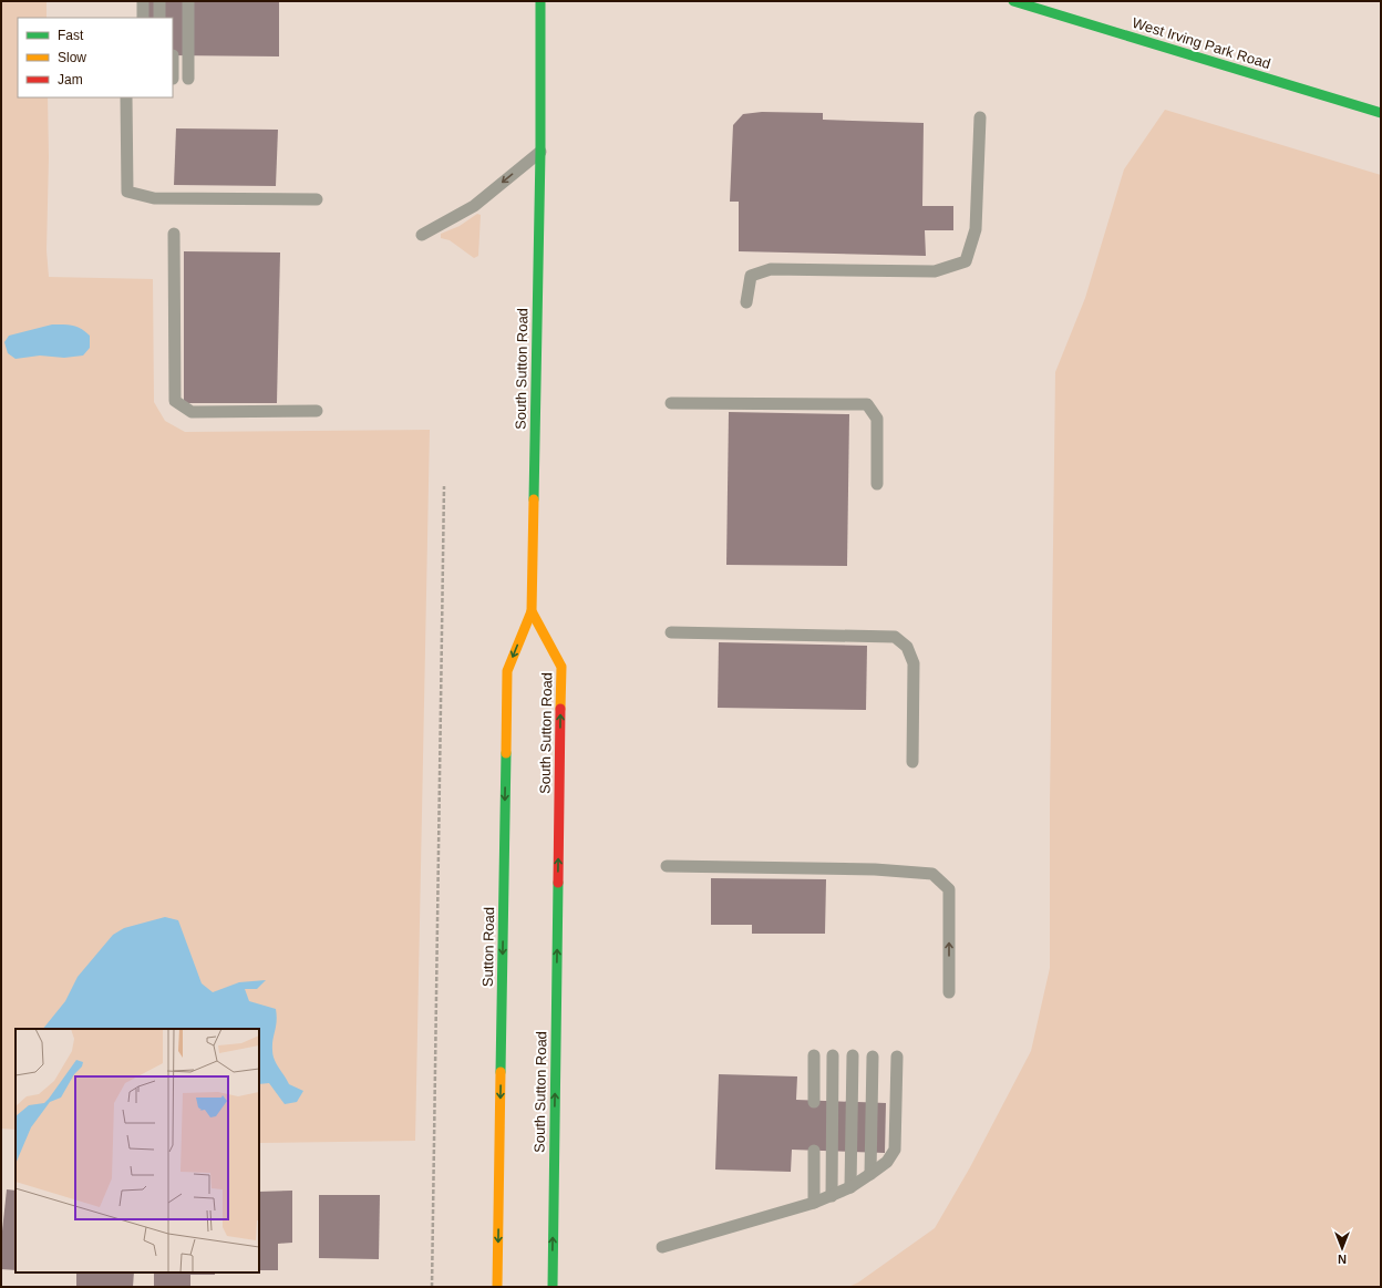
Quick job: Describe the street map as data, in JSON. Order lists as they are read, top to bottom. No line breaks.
{"streets":{"main road":["West Irving Park Road","South Sutton Road","Sutton Road"]},"crossings":[["South Sutton Road","Sutton Road"]],"one_way":["South Sutton Road","Sutton Road"],"legend":["Fast","Slow","Jam"],"north":"bottom"}
